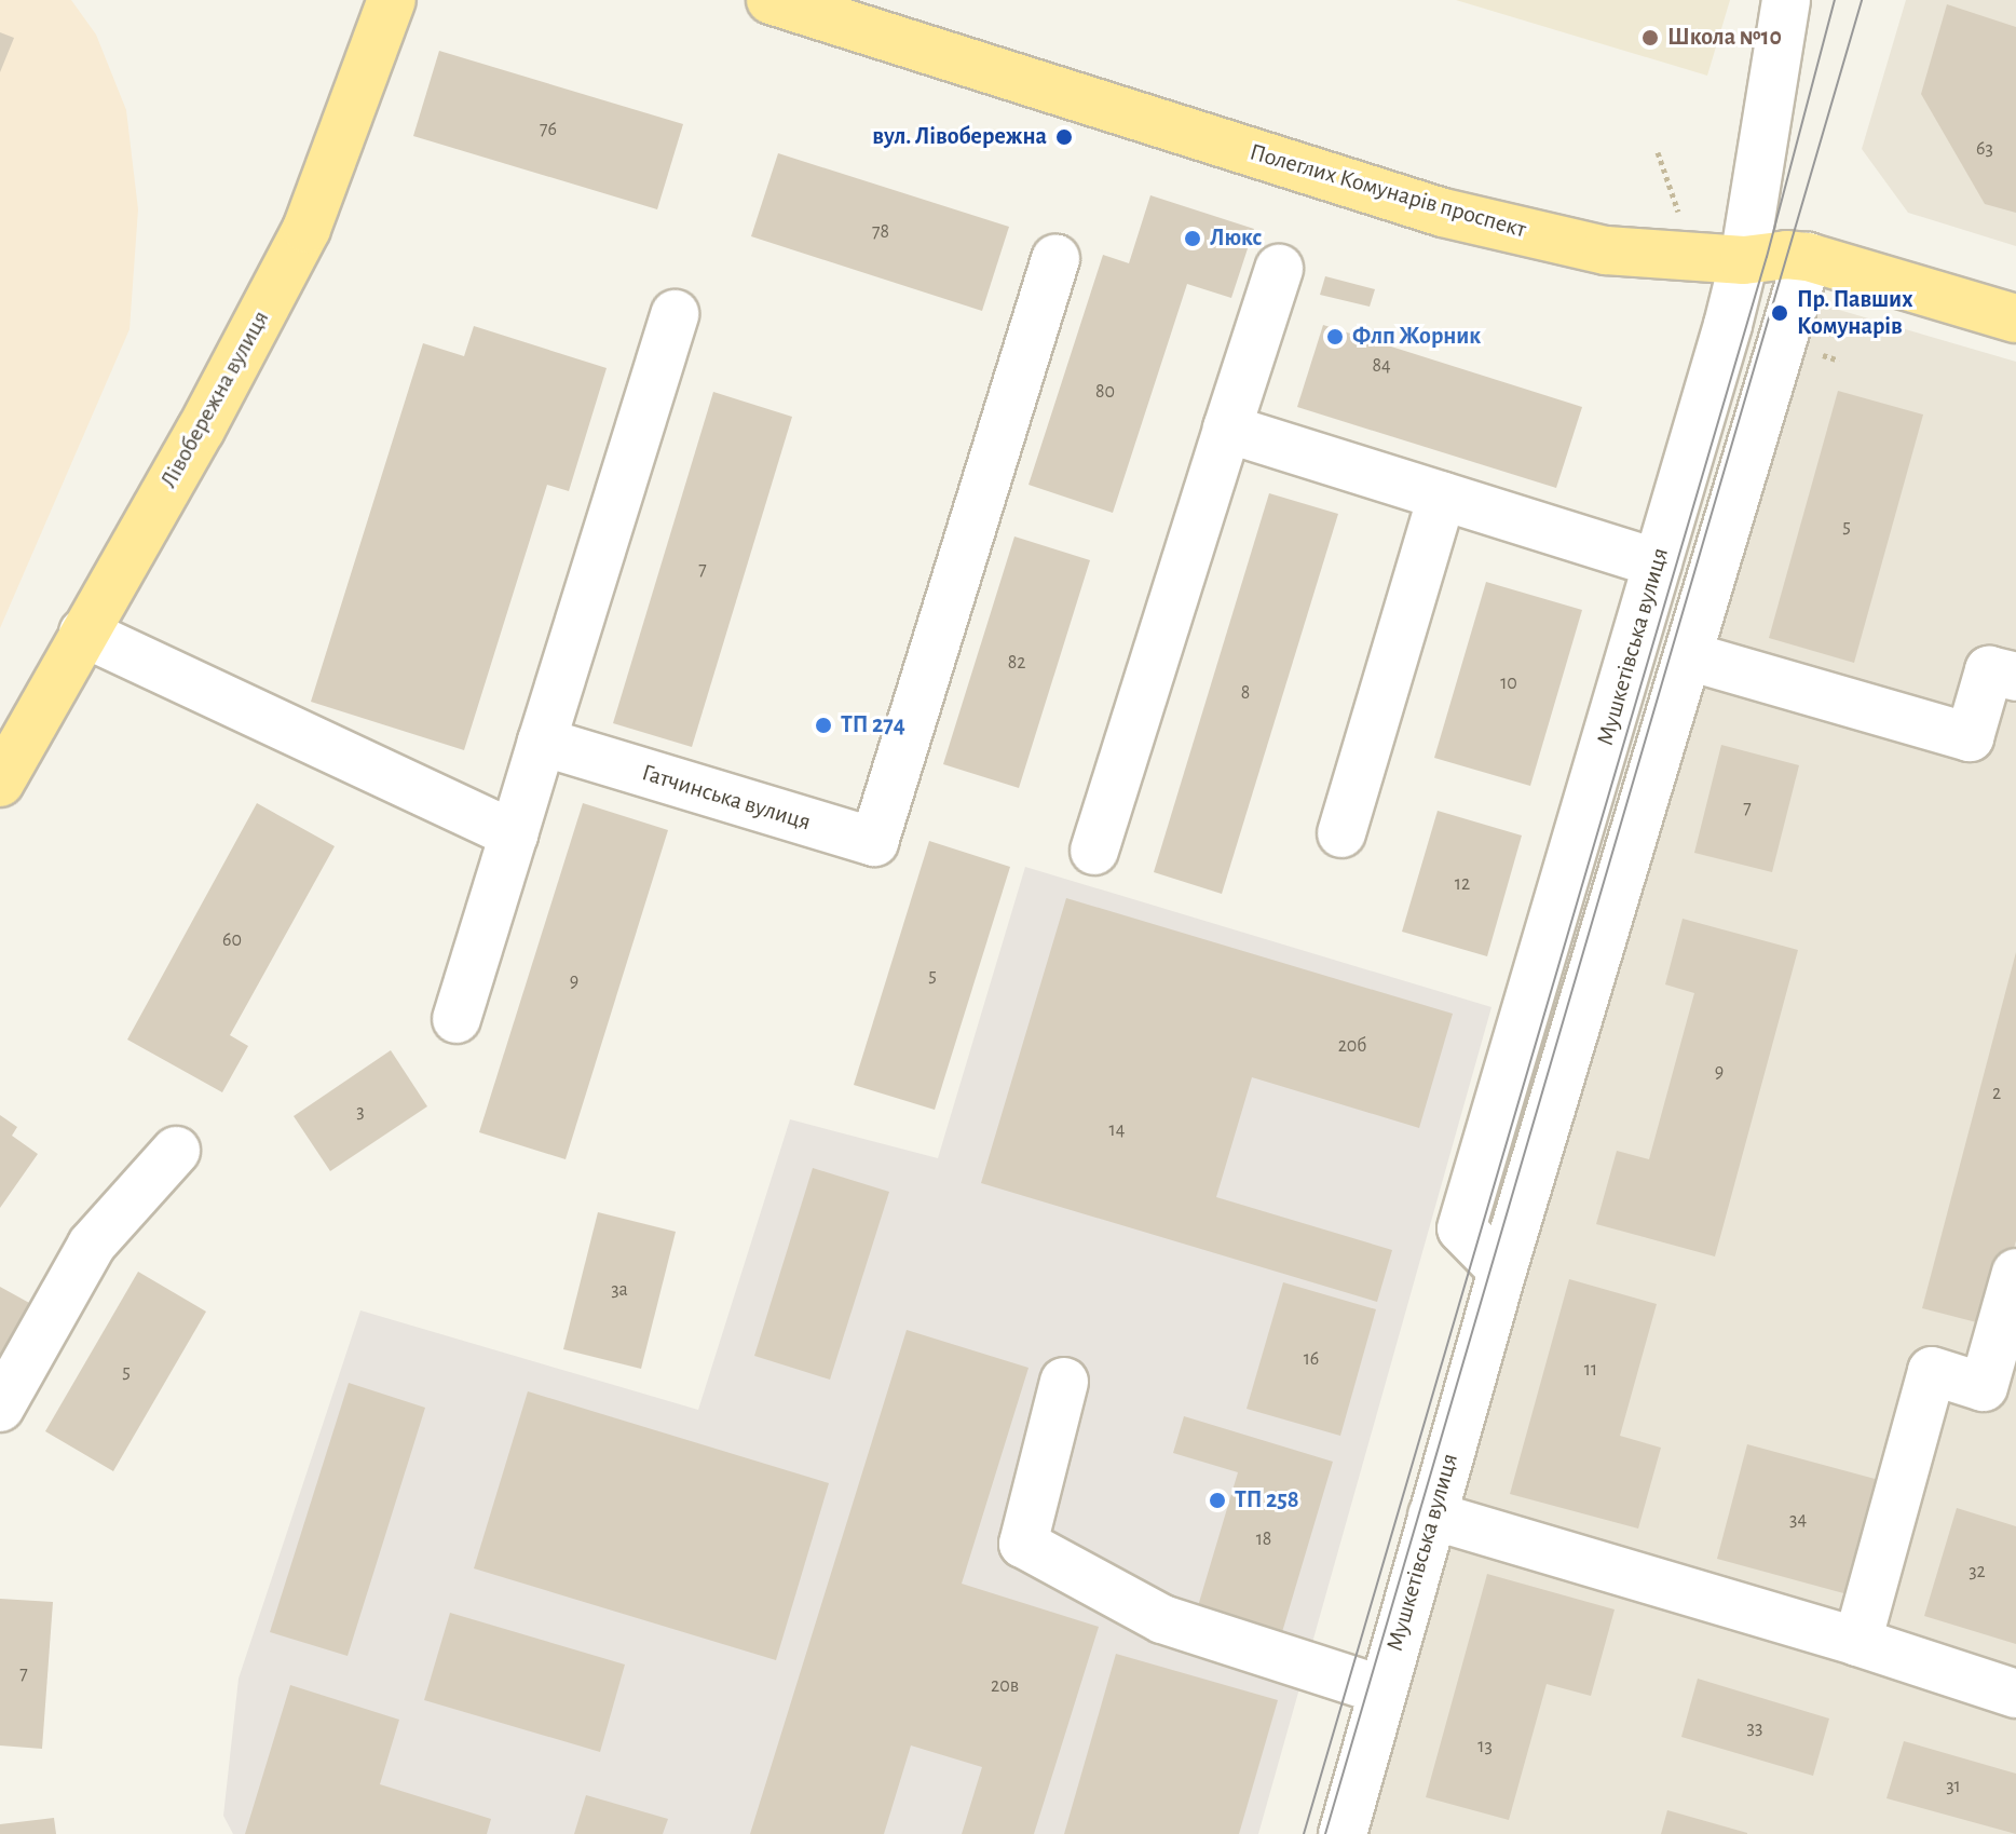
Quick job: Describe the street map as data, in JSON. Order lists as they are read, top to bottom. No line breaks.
{"streets":{"main road":["Полеглих Комунарів проспект","Лівобережна вулиця"],"street":["Мушкетівська вулиця","Гатчинська вулиця"]},"crossings":[["Полеглих Комунарів проспект","Мушкетівська вулиця"]],"places":["Школа №10","вул. Лівобережна","Люкс","Пр. Павших Комунарiв","Флп Жорник","ТП 274","ТП 258"],"house_numbers":["76","63","78","84","80","5","7","82","10","8","7","12","60","5","9","20б","9","2","3","14","3а","16","11","5","34","18","32","7","20в","33","13","31"]}
